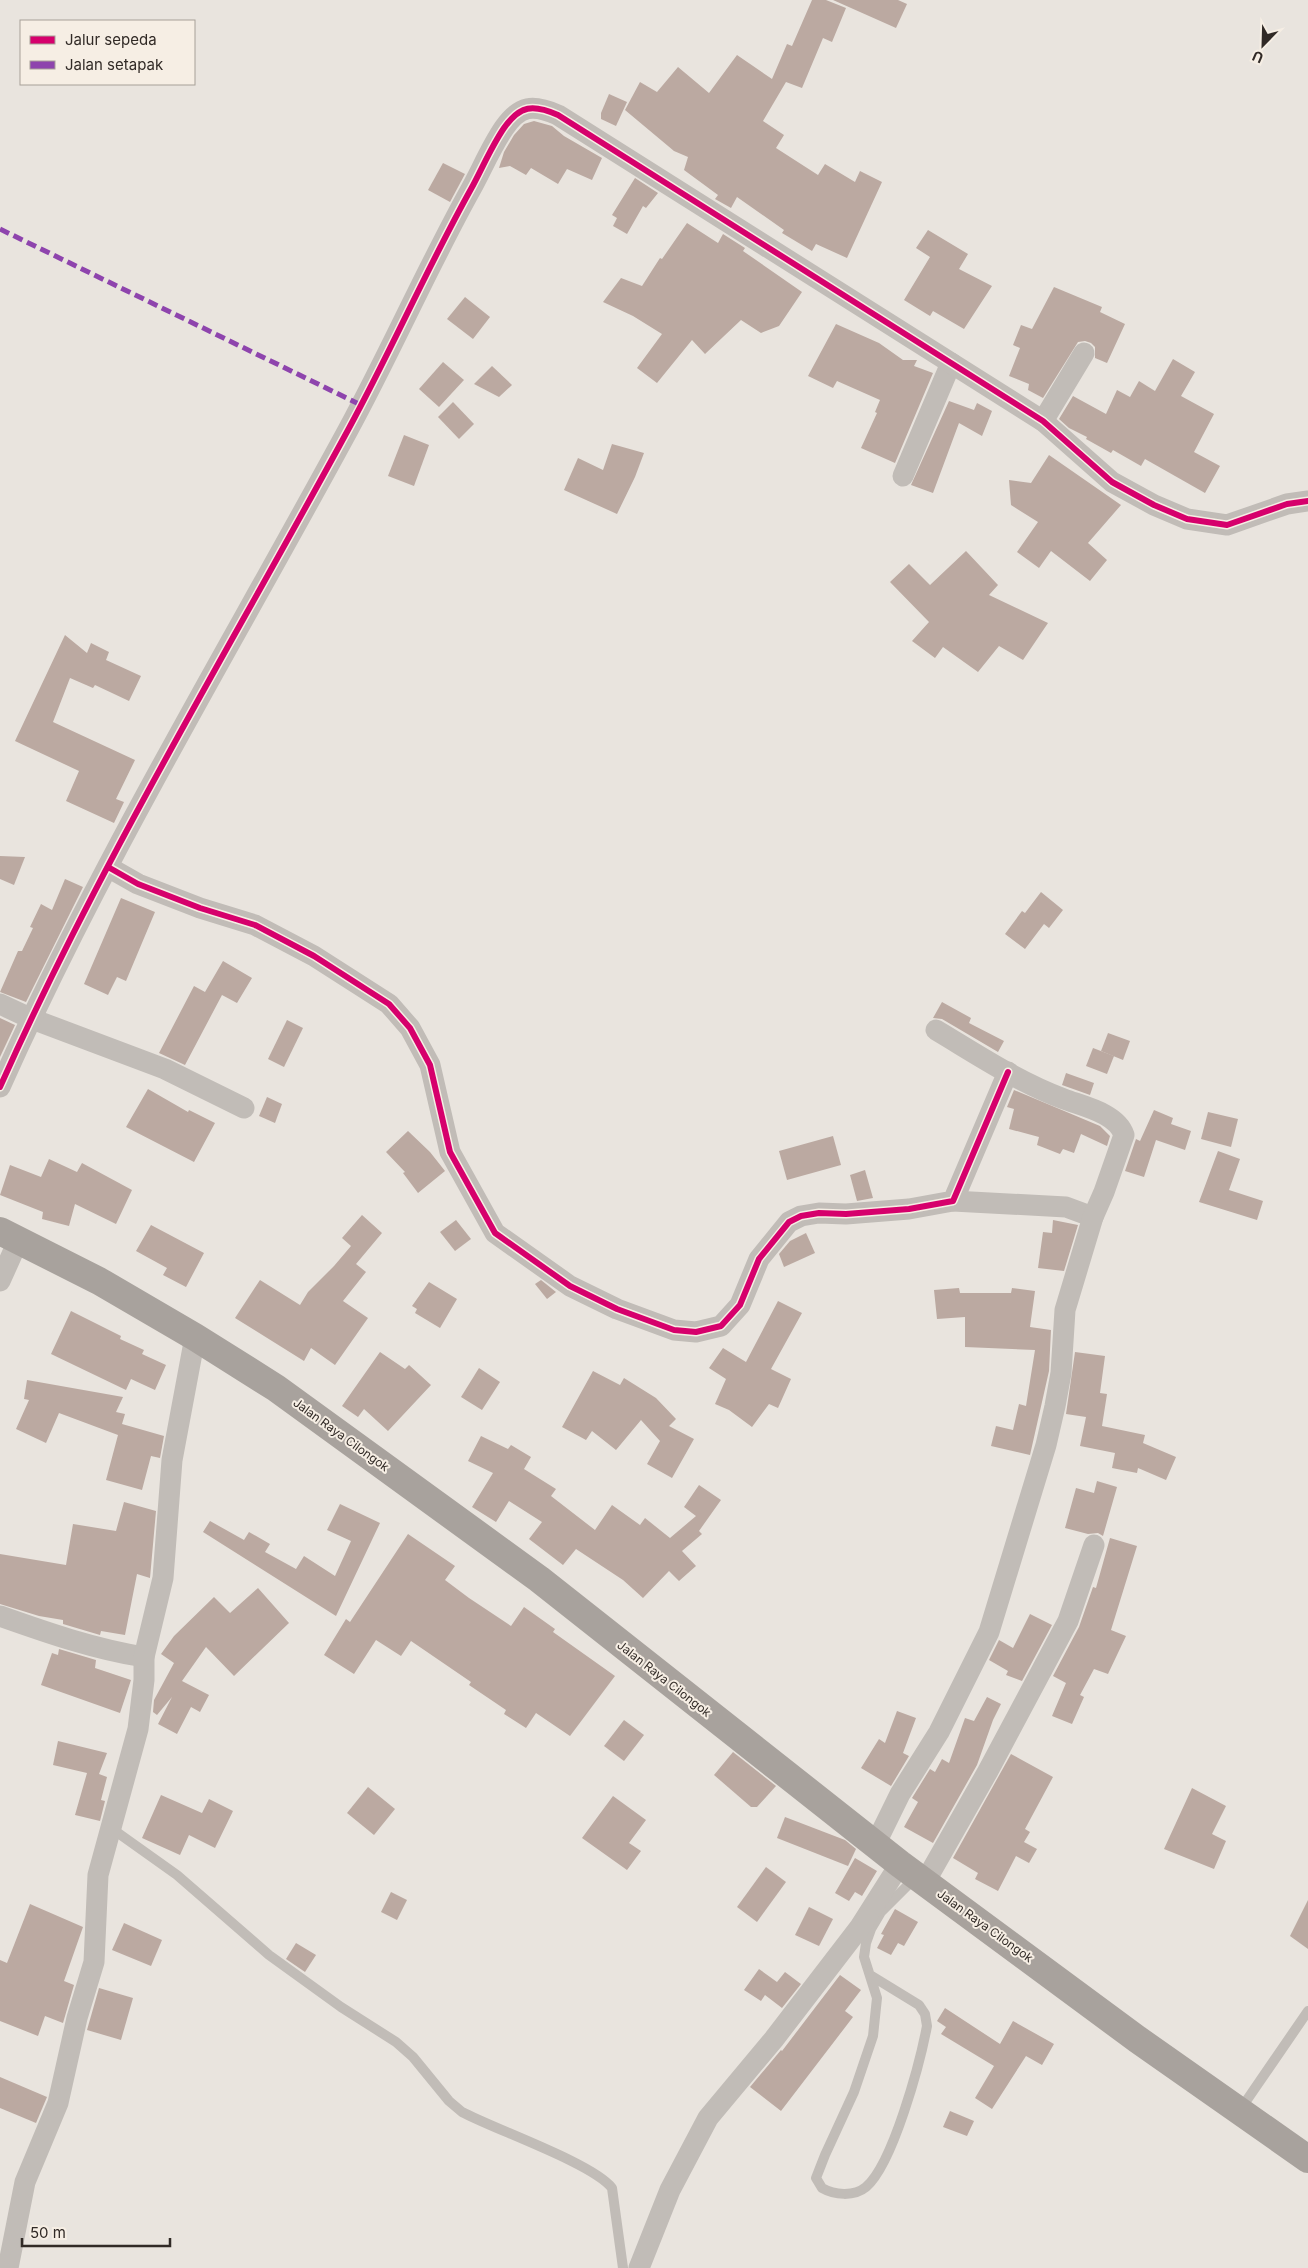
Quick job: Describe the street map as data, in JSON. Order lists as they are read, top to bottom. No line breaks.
{"streets":{"highway":["Jalan Raya Cilongok"]},"legend":["Jalur sepeda","Jalan setapak"],"scale_bar":"50 m","north":"bottom left"}
